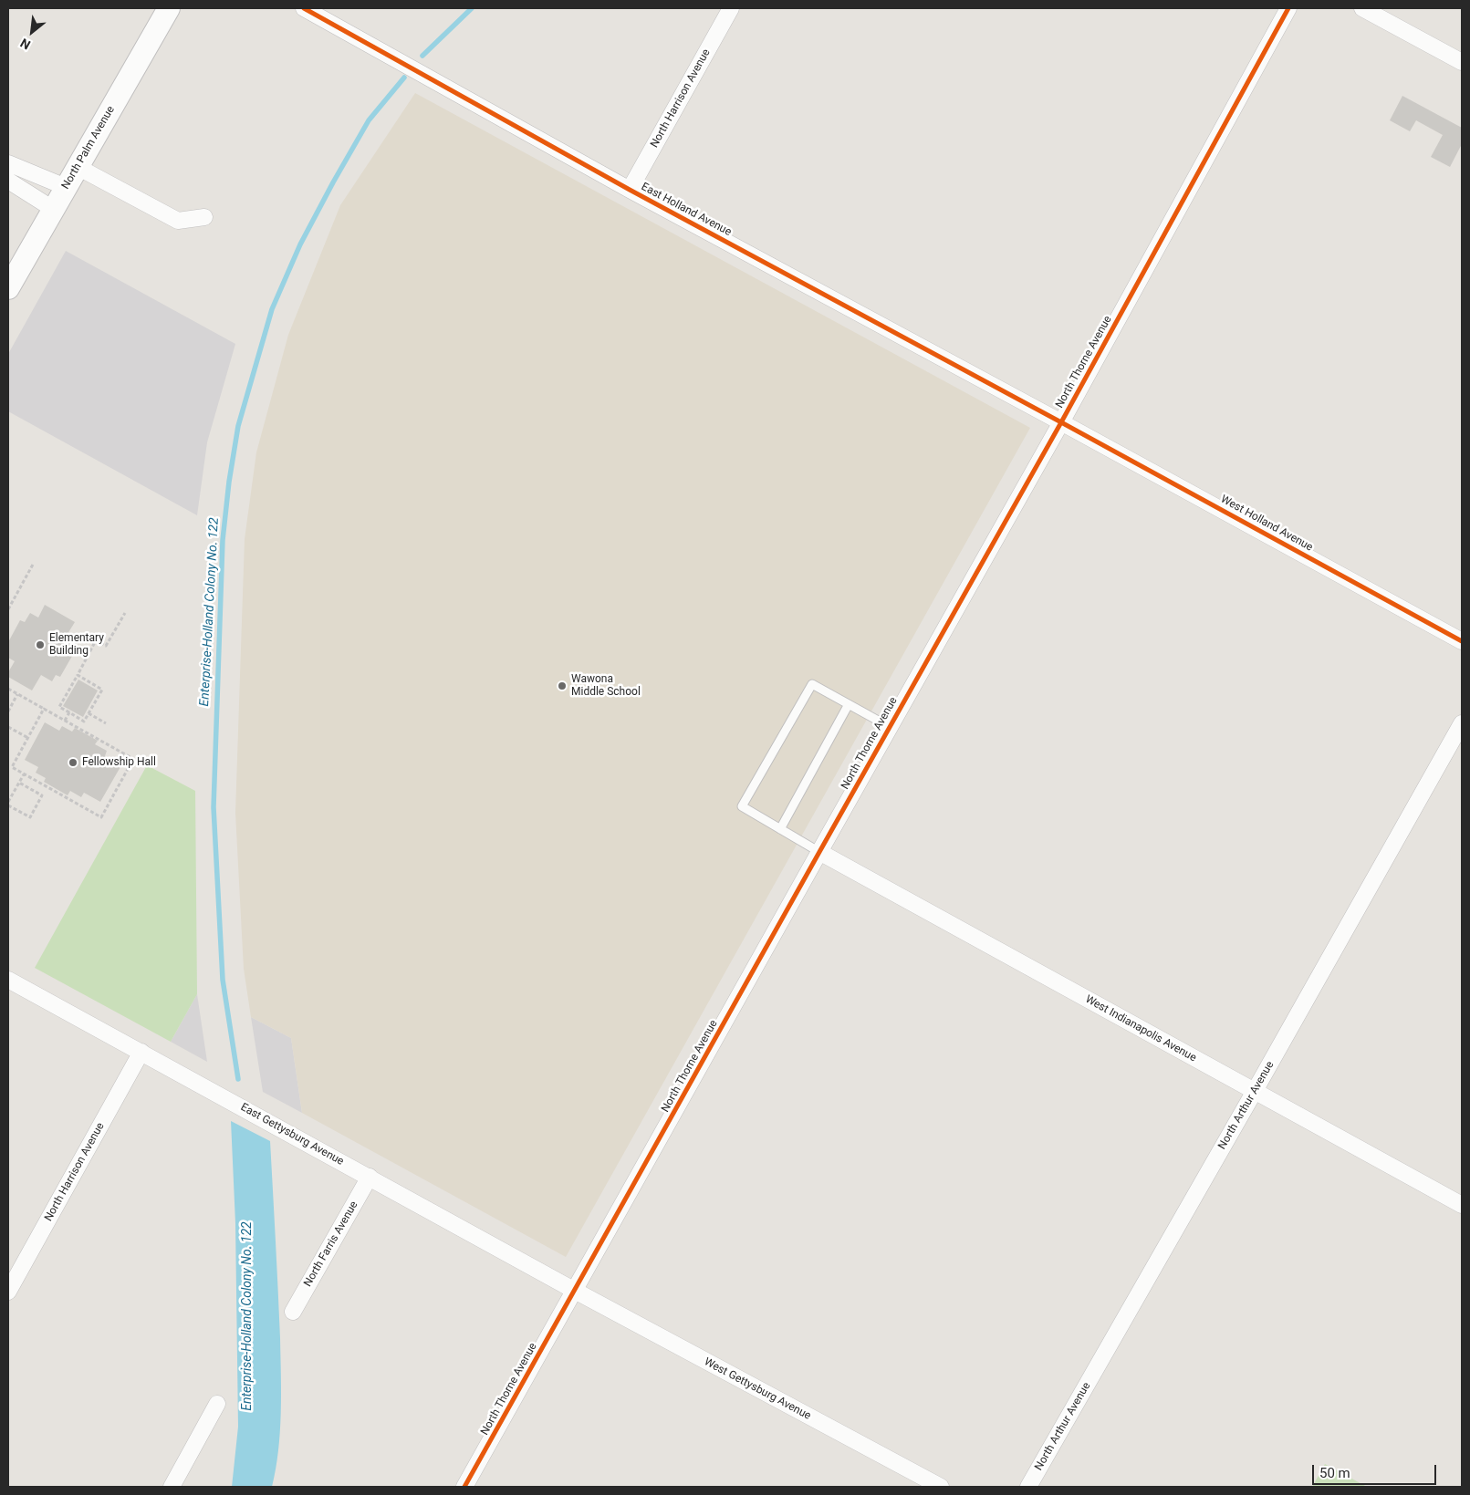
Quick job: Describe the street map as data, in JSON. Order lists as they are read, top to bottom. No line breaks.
{"streets":{"main road":["North Palm Avenue"],"street":["North Harrison Avenue","East Holland Avenue","North Thorne Avenue","West Holland Avenue","West Indianapolis Avenue","North Arthur Avenue","East Gettysburg Avenue","North Farris Avenue","West Gettysburg Avenue"]},"crossings":[["North Harrison Avenue","East Holland Avenue"],["North Harrison Avenue","East Gettysburg Avenue"],["East Holland Avenue","North Thorne Avenue"],["East Holland Avenue","West Holland Avenue"],["North Thorne Avenue","West Holland Avenue"],["North Thorne Avenue","West Indianapolis Avenue"],["North Thorne Avenue","East Gettysburg Avenue"],["North Thorne Avenue","West Gettysburg Avenue"],["West Indianapolis Avenue","North Arthur Avenue"],["East Gettysburg Avenue","North Farris Avenue"],["East Gettysburg Avenue","West Gettysburg Avenue"]],"water":["Enterprise-Holland Colony No. 122"],"places":["Elementary Building","Wawona Middle School","Fellowship Hall"],"scale_bar":"50 m","north":"bottom left"}
